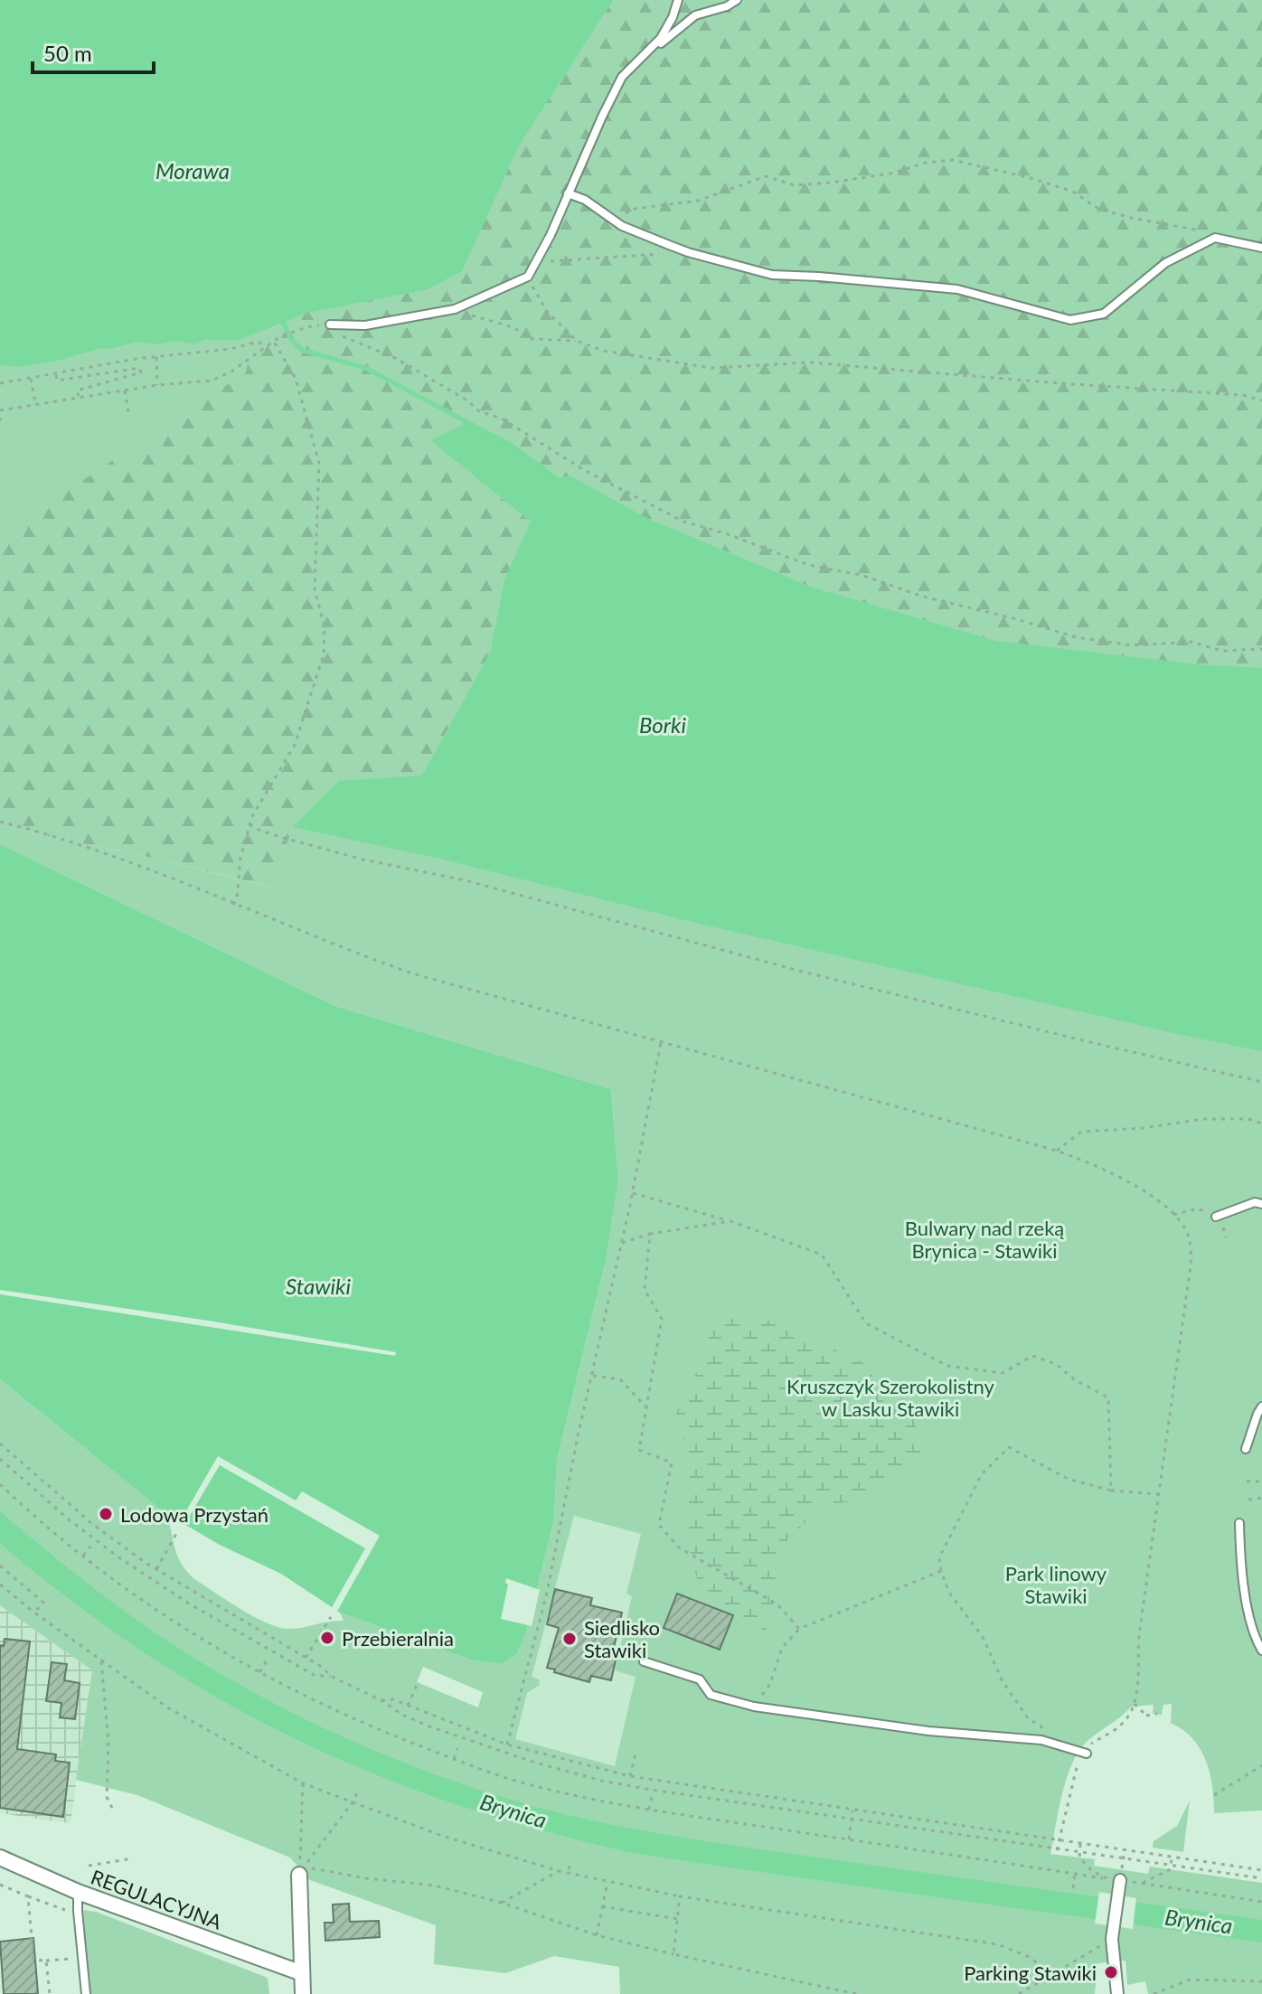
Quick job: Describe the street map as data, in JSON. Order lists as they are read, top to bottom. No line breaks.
{"streets":{"street":["REGULACYJNA"]},"water":["Morawa","Borki","Stawiki","Brynica"],"parks":["Bulwary nad rzeką Brynica - Stawiki","Kruszczyk Szerokolistny w Lasku Stawiki","Park linowy Stawiki"],"places":["Lodowa Przystań","Przebieralnia","Siedlisko Stawiki","Parking Stawiki"],"scale_bar":"50 m"}
